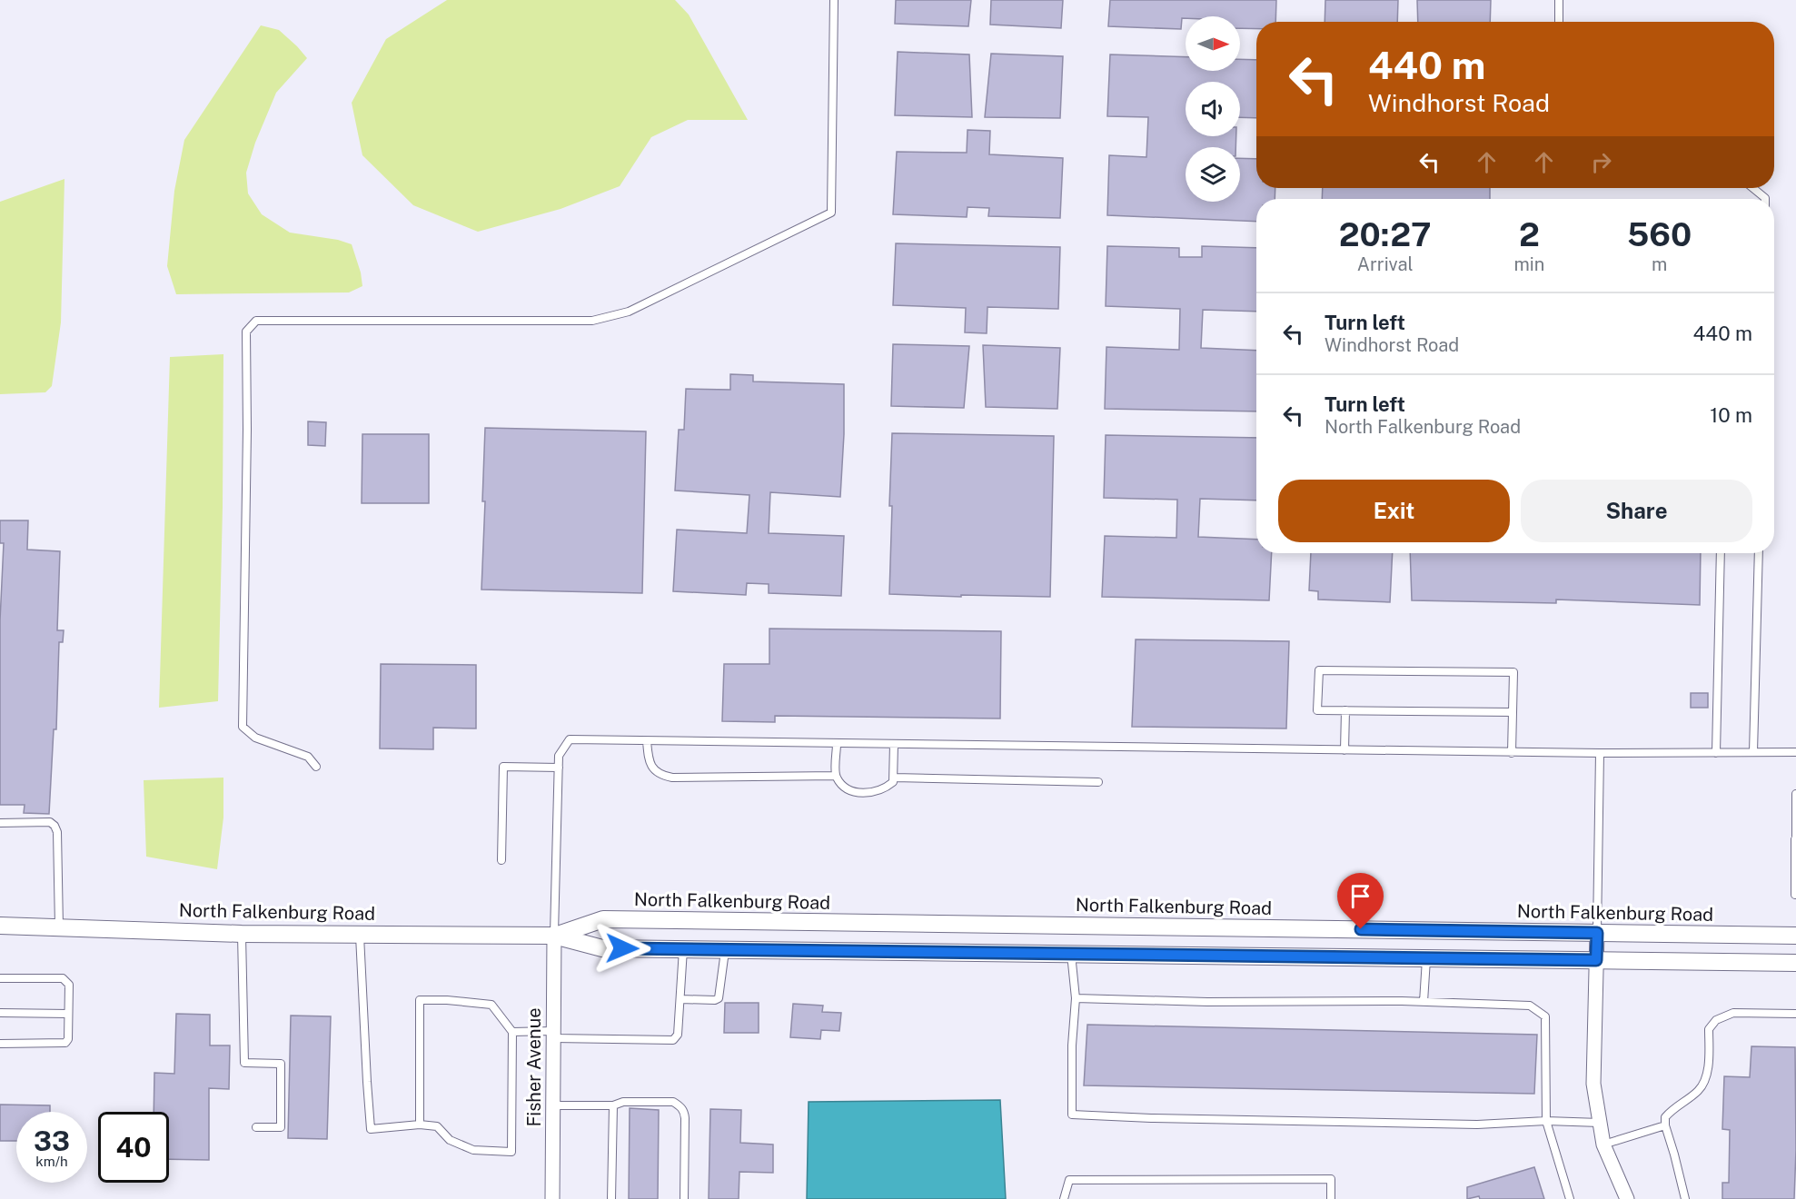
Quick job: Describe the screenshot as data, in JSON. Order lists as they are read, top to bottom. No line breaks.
{"streets":{"street":["North Falkenburg Road","Fisher Avenue"]},"crossings":[["North Falkenburg Road","Fisher Avenue"]],"north":"right","page":{"turn":["440 m","Windhorst Road"],"eta":["20:27","Arrival","2","min","560","m"],"list":[{"name":"Turn left","note":"Windhorst Road","value":"440 m"},{"name":"Turn left","note":"North Falkenburg Road","value":"10 m"}],"buttons":["Exit","Share"],"speed":"33 km/h","limit":"40"}}
